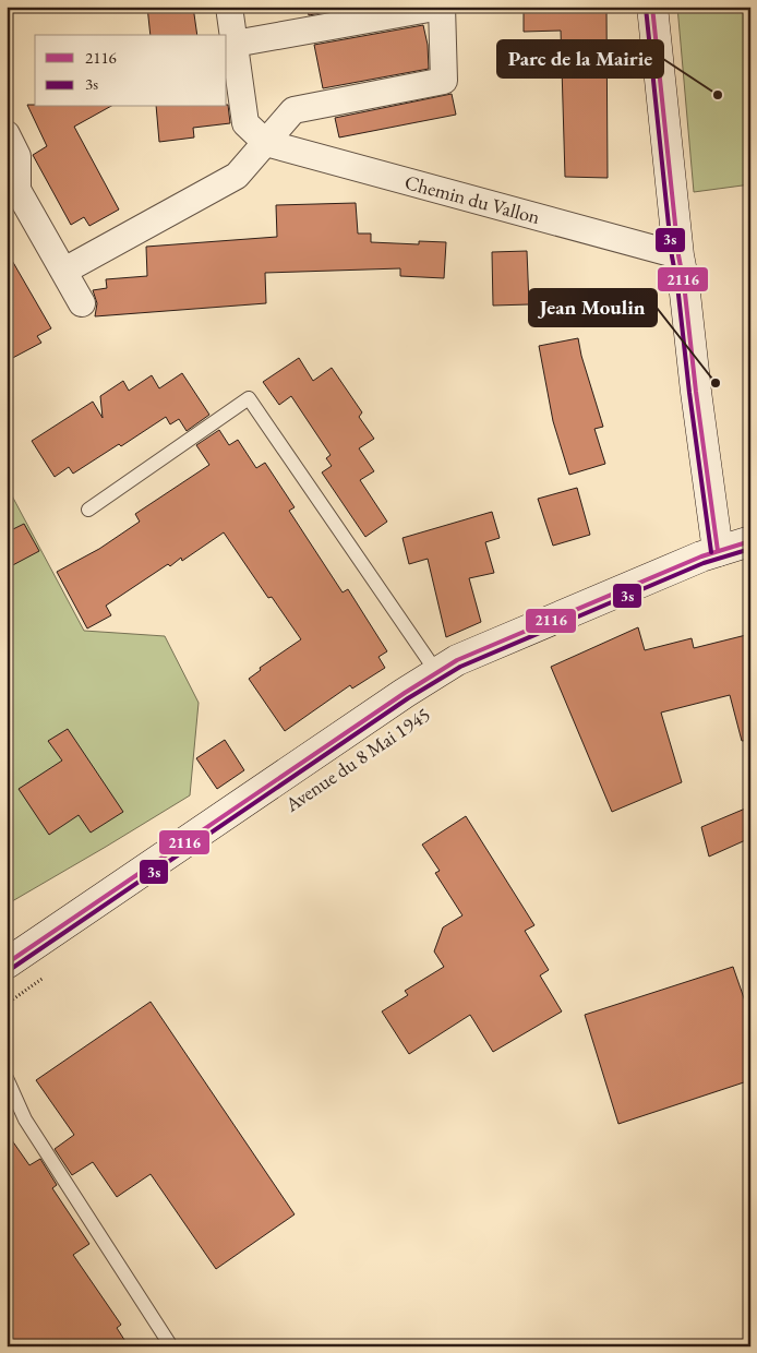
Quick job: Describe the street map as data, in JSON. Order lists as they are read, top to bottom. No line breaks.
{"streets":{"street":["Chemin du Vallon","Avenue du 8 Mai 1945"]},"places":["Parc de la Mairie","Jean Moulin"],"lines":["transit line 2116","transit line 3s"],"legend":["2116","3s"]}
